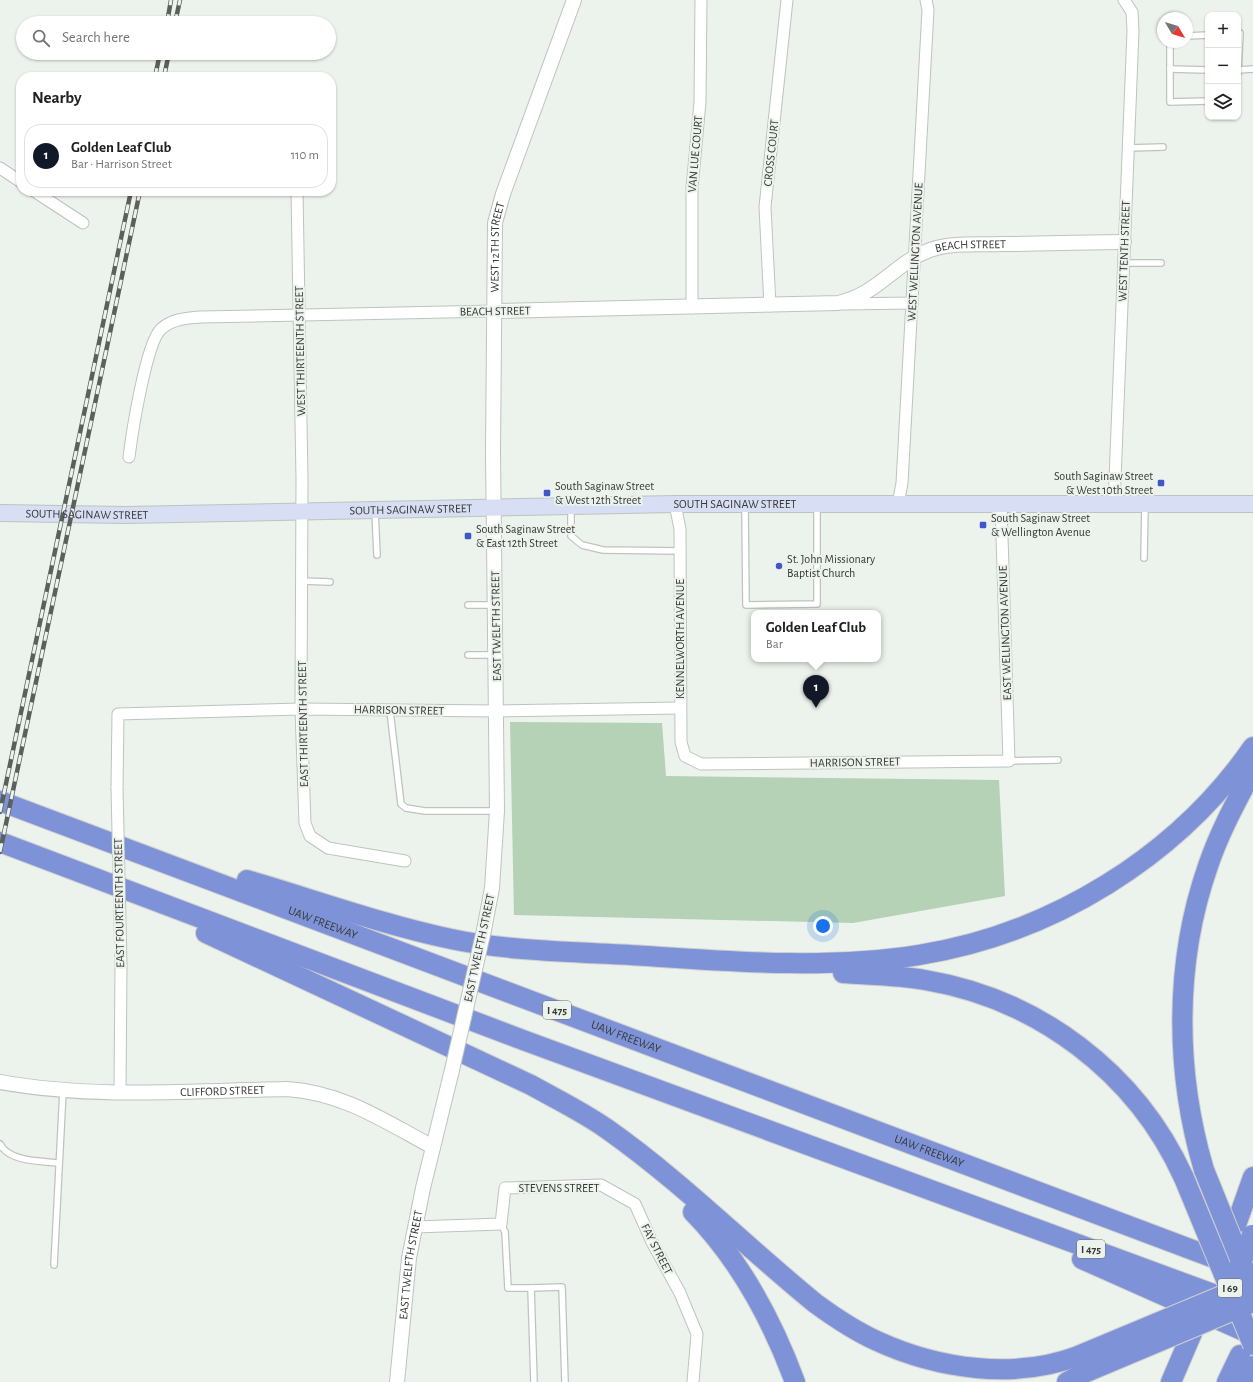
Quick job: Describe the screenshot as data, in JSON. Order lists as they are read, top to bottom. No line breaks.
{"streets":{"highway":["UAW FREEWAY","I 475","I 69"],"main road":["SOUTH SAGINAW STREET"],"street":["CROSS COURT","VAN LUE COURT","BEACH STREET","WEST 12TH STREET","WEST TENTH STREET","WEST WELLINGTON AVENUE","WEST THIRTEENTH STREET","EAST TWELFTH STREET","EAST WELLINGTON AVENUE","KENNELWORTH AVENUE","HARRISON STREET","EAST THIRTEENTH STREET","EAST FOURTEENTH STREET","CLIFFORD STREET","STEVENS STREET","FAY STREET"]},"crossings":[["CROSS COURT","BEACH STREET"],["VAN LUE COURT","BEACH STREET"],["BEACH STREET","WEST 12TH STREET"],["BEACH STREET","WEST TENTH STREET"],["BEACH STREET","WEST WELLINGTON AVENUE"],["BEACH STREET","WEST THIRTEENTH STREET"],["WEST 12TH STREET","SOUTH SAGINAW STREET"],["WEST 12TH STREET","EAST TWELFTH STREET"],["WEST TENTH STREET","SOUTH SAGINAW STREET"],["WEST WELLINGTON AVENUE","SOUTH SAGINAW STREET"],["WEST THIRTEENTH STREET","SOUTH SAGINAW STREET"],["WEST THIRTEENTH STREET","EAST THIRTEENTH STREET"],["SOUTH SAGINAW STREET","EAST TWELFTH STREET"],["SOUTH SAGINAW STREET","EAST WELLINGTON AVENUE"],["SOUTH SAGINAW STREET","KENNELWORTH AVENUE"],["SOUTH SAGINAW STREET","EAST THIRTEENTH STREET"],["EAST TWELFTH STREET","HARRISON STREET"],["EAST TWELFTH STREET","CLIFFORD STREET"],["EAST WELLINGTON AVENUE","HARRISON STREET"],["KENNELWORTH AVENUE","HARRISON STREET"],["HARRISON STREET","EAST THIRTEENTH STREET"],["HARRISON STREET","EAST FOURTEENTH STREET"],["EAST FOURTEENTH STREET","CLIFFORD STREET"],["STEVENS STREET","FAY STREET"]],"places":{"transit":["South Saginaw Street & West 10th Street","South Saginaw Street & West 12th Street","South Saginaw Street & Wellington Avenue","South Saginaw Street & East 12th Street"],"other":["St. John Missionary Baptist Church"]},"north":"bottom right","page":{"map_buttons":["+","−"],"search":"Search here","heading":"Nearby","list":[{"mark":"1","name":"Golden Leaf Club","note":"Bar · Harrison Street","value":"110 m"}],"popup":["Golden Leaf Club","Bar"],"pins":"1"}}
